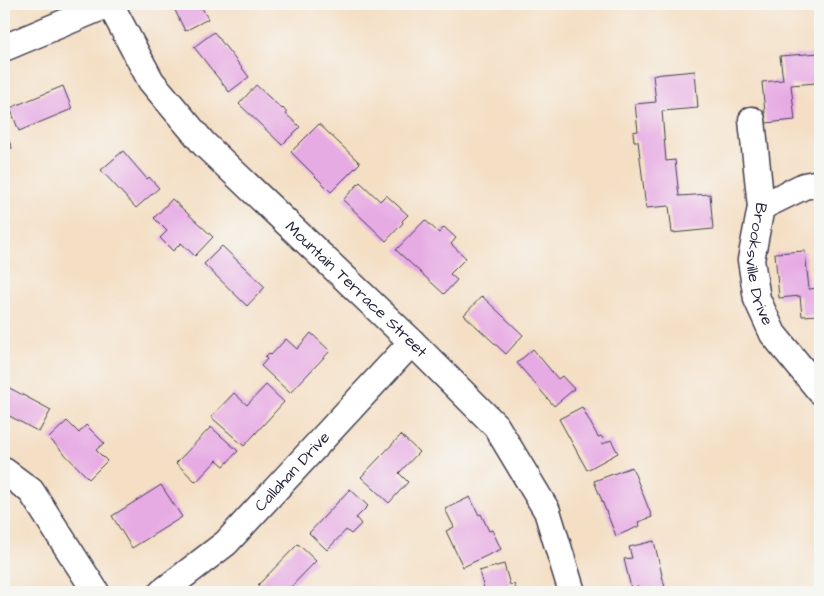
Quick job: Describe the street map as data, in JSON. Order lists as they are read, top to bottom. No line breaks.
{"streets":{"street":["Brooksville Drive","Mountain Terrace Street","Callahan Drive"]},"crossings":[["Mountain Terrace Street","Callahan Drive"]]}
